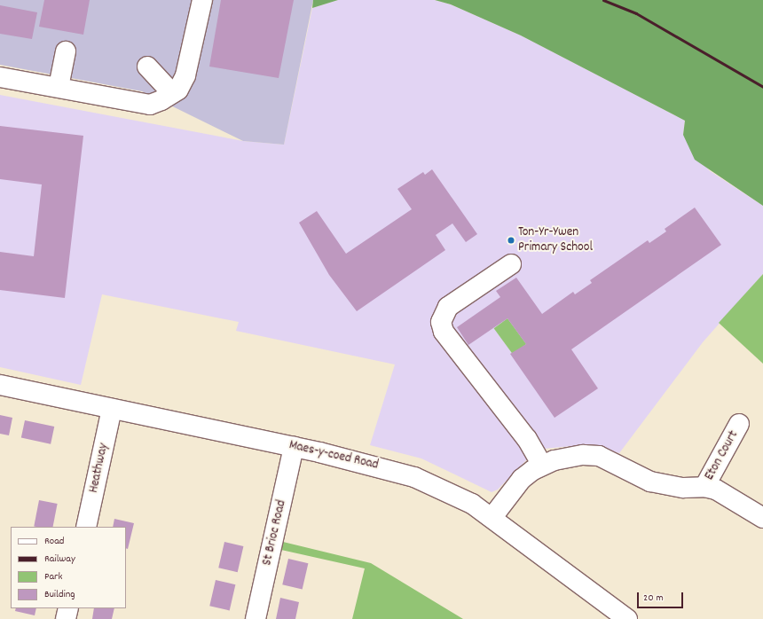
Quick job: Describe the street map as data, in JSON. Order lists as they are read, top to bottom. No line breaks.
{"streets":{"street":["Maes-y-coed Road","Eton Court","Heathway","St Brioc Road"]},"crossings":[["Maes-y-coed Road","Eton Court"],["Maes-y-coed Road","Heathway"],["Maes-y-coed Road","St Brioc Road"]],"places":["Ton-Yr-Ywen Primary School"],"legend":["Road","Railway","Park","Building"],"scale_bar":"20 m"}
